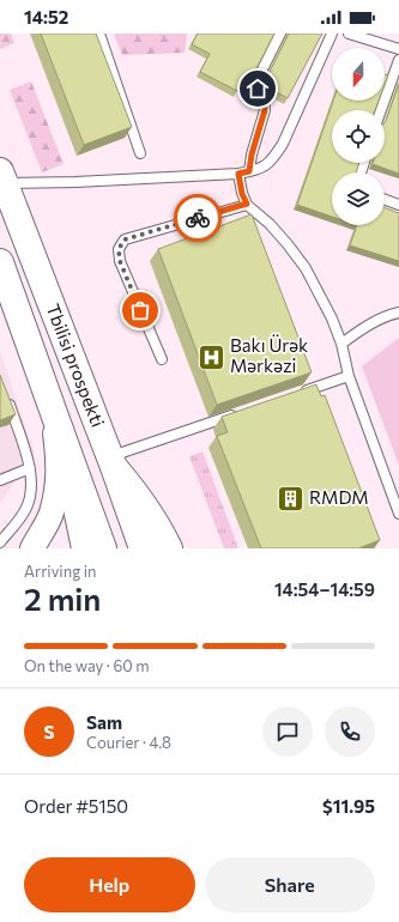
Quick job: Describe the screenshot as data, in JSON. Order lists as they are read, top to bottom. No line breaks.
{"streets":{"main road":["Tbilisi prospekti"]},"places":{"hospital":["Bakı Ürək Mərkəzi"],"building":["RMDM"]},"north":"bottom","page":{"status":"14:52","heading":["2 min","Arriving in","14:54–14:59"],"panel":["Sam","Courier · 4.8","Order #5150","$11.95"],"bar":"On the way · 60 m","round":"S","buttons":["Help","Share"]}}
